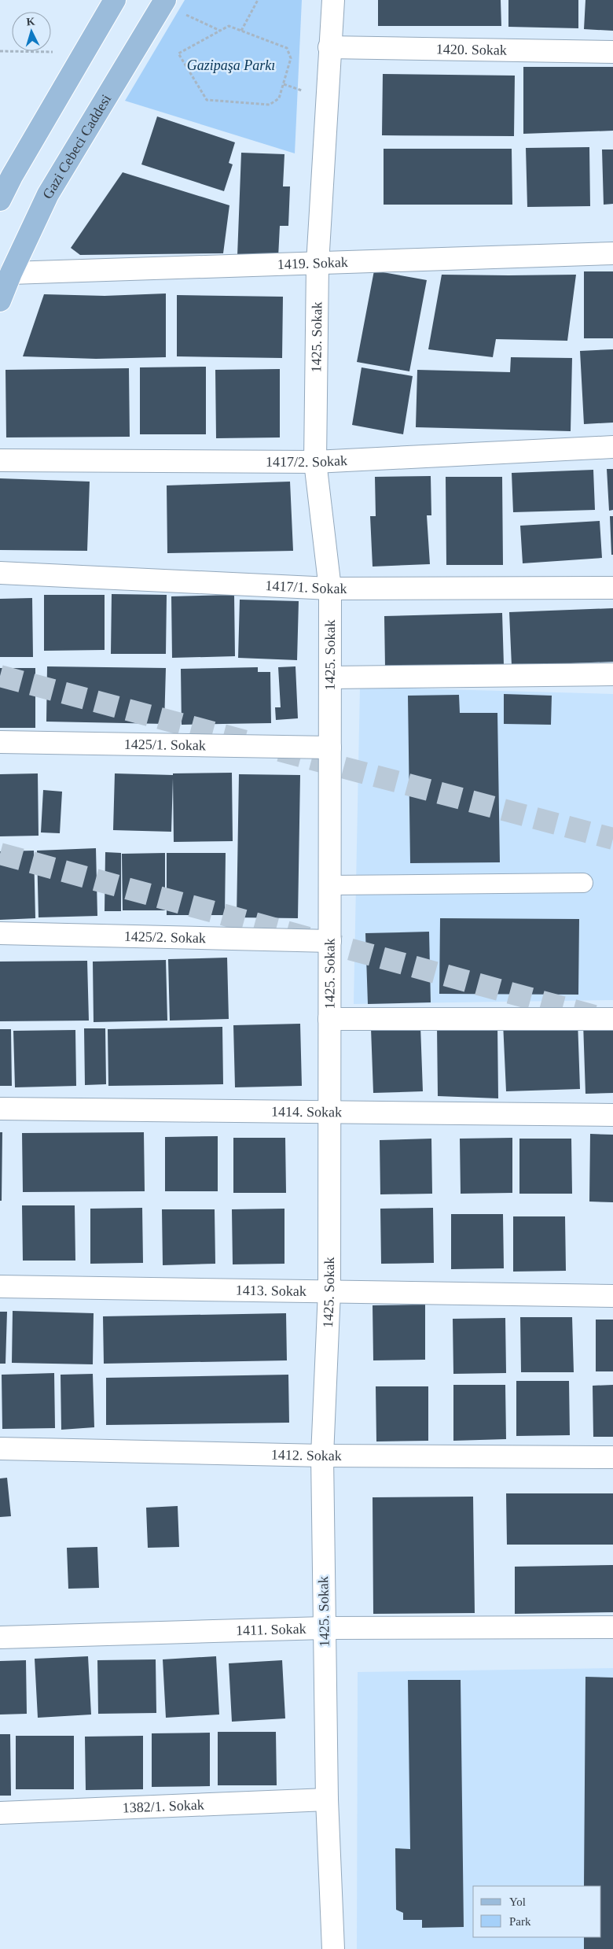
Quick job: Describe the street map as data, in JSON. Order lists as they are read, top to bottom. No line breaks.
{"streets":{"main road":["Gazi Cebeci Caddesi"],"street":["1420. Sokak","1419. Sokak","1425. Sokak","1417/2. Sokak","1417/1. Sokak","1425/1. Sokak","1425/2. Sokak","1414. Sokak","1413. Sokak","1412. Sokak","1411. Sokak","1382/1. Sokak"]},"crossings":[["1420. Sokak","1425. Sokak"],["Gazi Cebeci Caddesi","1419. Sokak"],["1419. Sokak","1425. Sokak"],["1425. Sokak","1417/2. Sokak"],["1425. Sokak","1417/1. Sokak"],["1425. Sokak","1425/1. Sokak"],["1425. Sokak","1425/2. Sokak"],["1425. Sokak","1414. Sokak"],["1425. Sokak","1413. Sokak"],["1425. Sokak","1412. Sokak"],["1425. Sokak","1411. Sokak"],["1425. Sokak","1382/1. Sokak"]],"parks":["Gazipaşa Parkı"],"legend":["Yol","Park"],"north":"top"}
